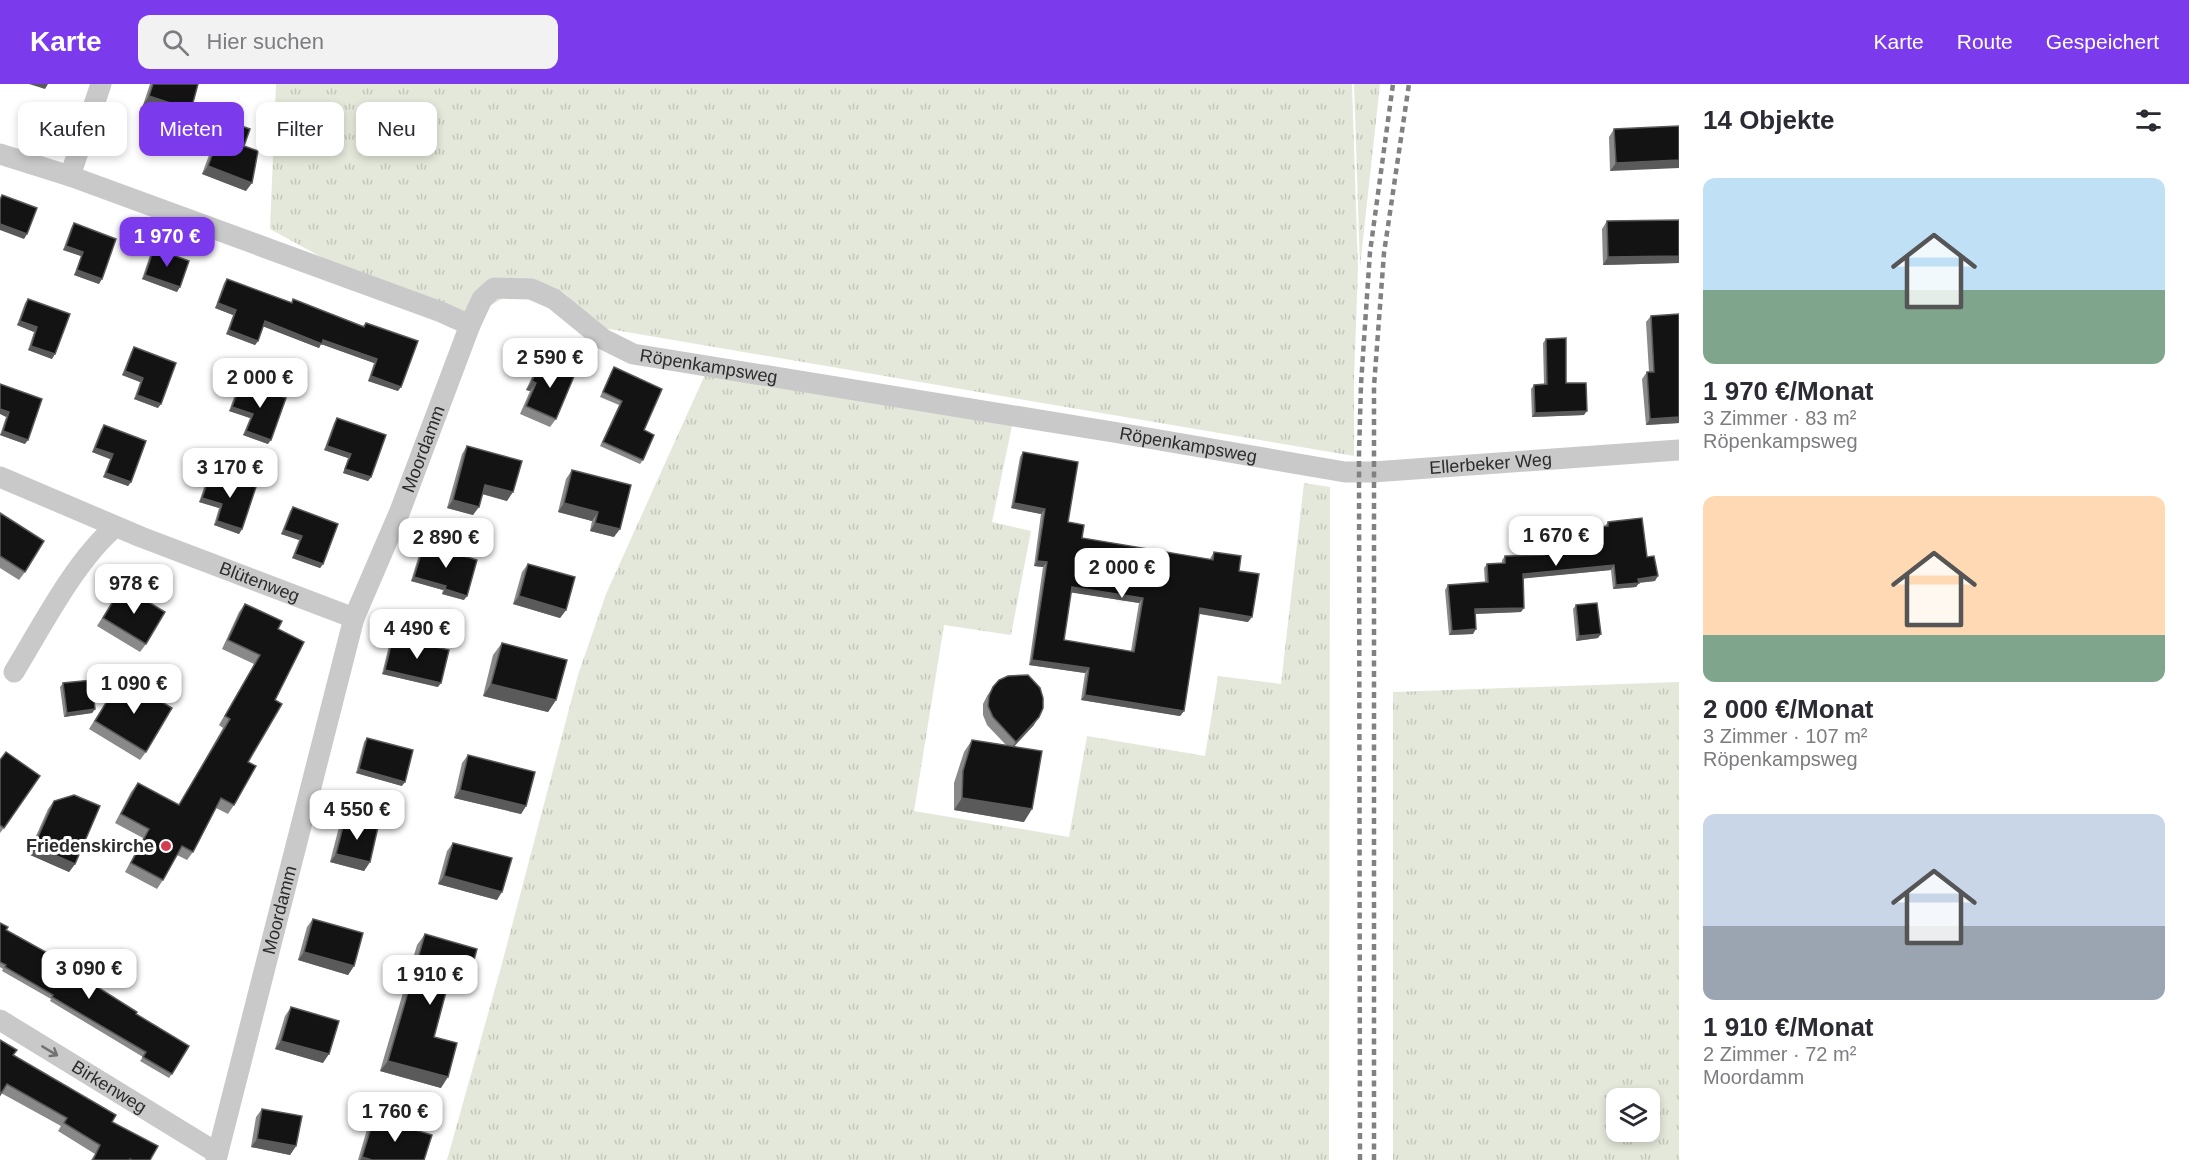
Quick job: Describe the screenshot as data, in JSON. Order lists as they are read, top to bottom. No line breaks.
{"streets":{"street":["Röpenkampsweg","Moordamm","Ellerbeker Weg","Blütenweg","Birkenweg"]},"crossings":[["Röpenkampsweg","Moordamm"],["Röpenkampsweg","Ellerbeker Weg"],["Moordamm","Blütenweg"],["Moordamm","Birkenweg"]],"one_way":["Birkenweg"],"places":["Friedenskirche"],"page":{"header":"Karte","search":"Hier suchen","nav":["Karte","Route","Gespeichert"],"heading":"14 Objekte","chip":["Kaufen","Mieten","Filter","Neu"],"list":[{"name":"1 970 €/Monat","note":"3 Zimmer · 83 m² · Röpenkampsweg"},{"name":"2 000 €/Monat","note":"3 Zimmer · 107 m² · Röpenkampsweg"},{"name":"1 910 €/Monat","note":"2 Zimmer · 72 m² · Moordamm"}],"price":["1 970 €","2 590 €","2 000 €","3 170 €","1 670 €","2 890 €","2 000 €","978 €","4 490 €","1 090 €","4 550 €","3 090 €","1 910 €","1 760 €"]}}
